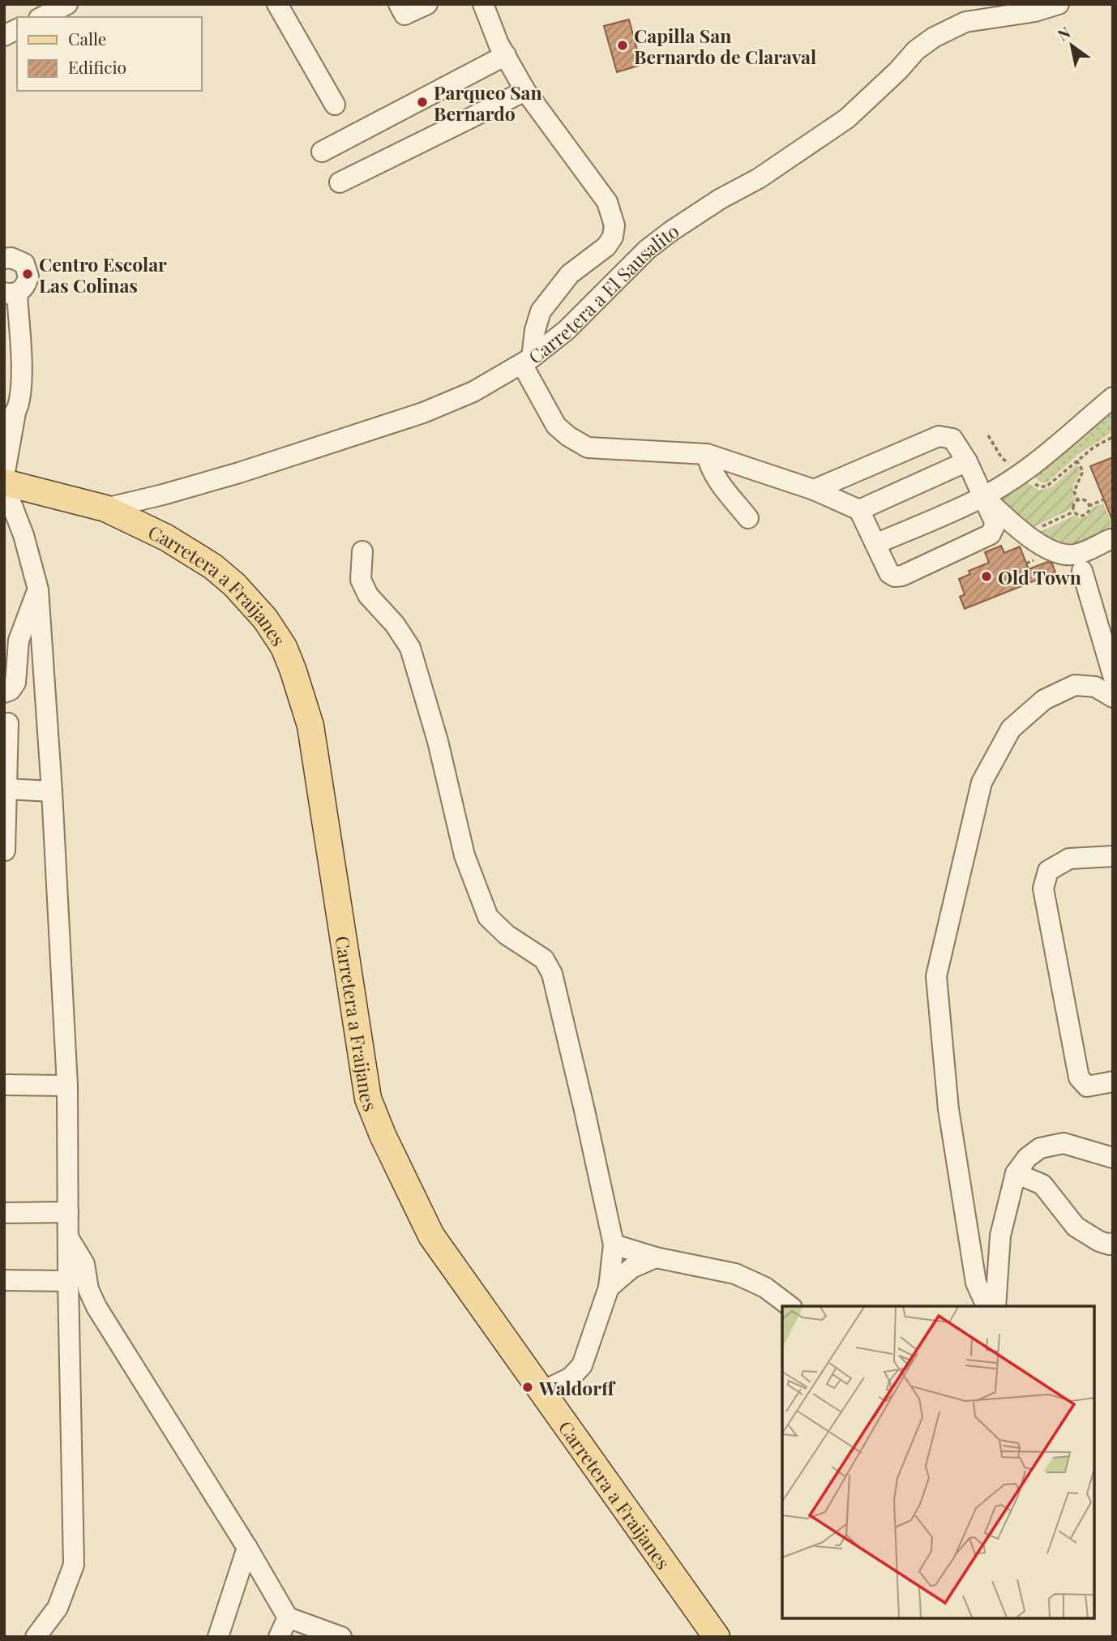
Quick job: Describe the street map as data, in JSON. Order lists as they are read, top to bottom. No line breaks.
{"streets":{"main road":["Carretera a Fraijanes"],"street":["Carretera a El Sausalito"]},"crossings":[["Carretera a El Sausalito","Carretera a Fraijanes"]],"places":["Capilla San Bernardo de Claraval","Parqueo San Bernardo","Centro Escolar Las Colinas","Old Town","Waldorff"],"legend":["Calle","Edificio"],"north":"top left"}
